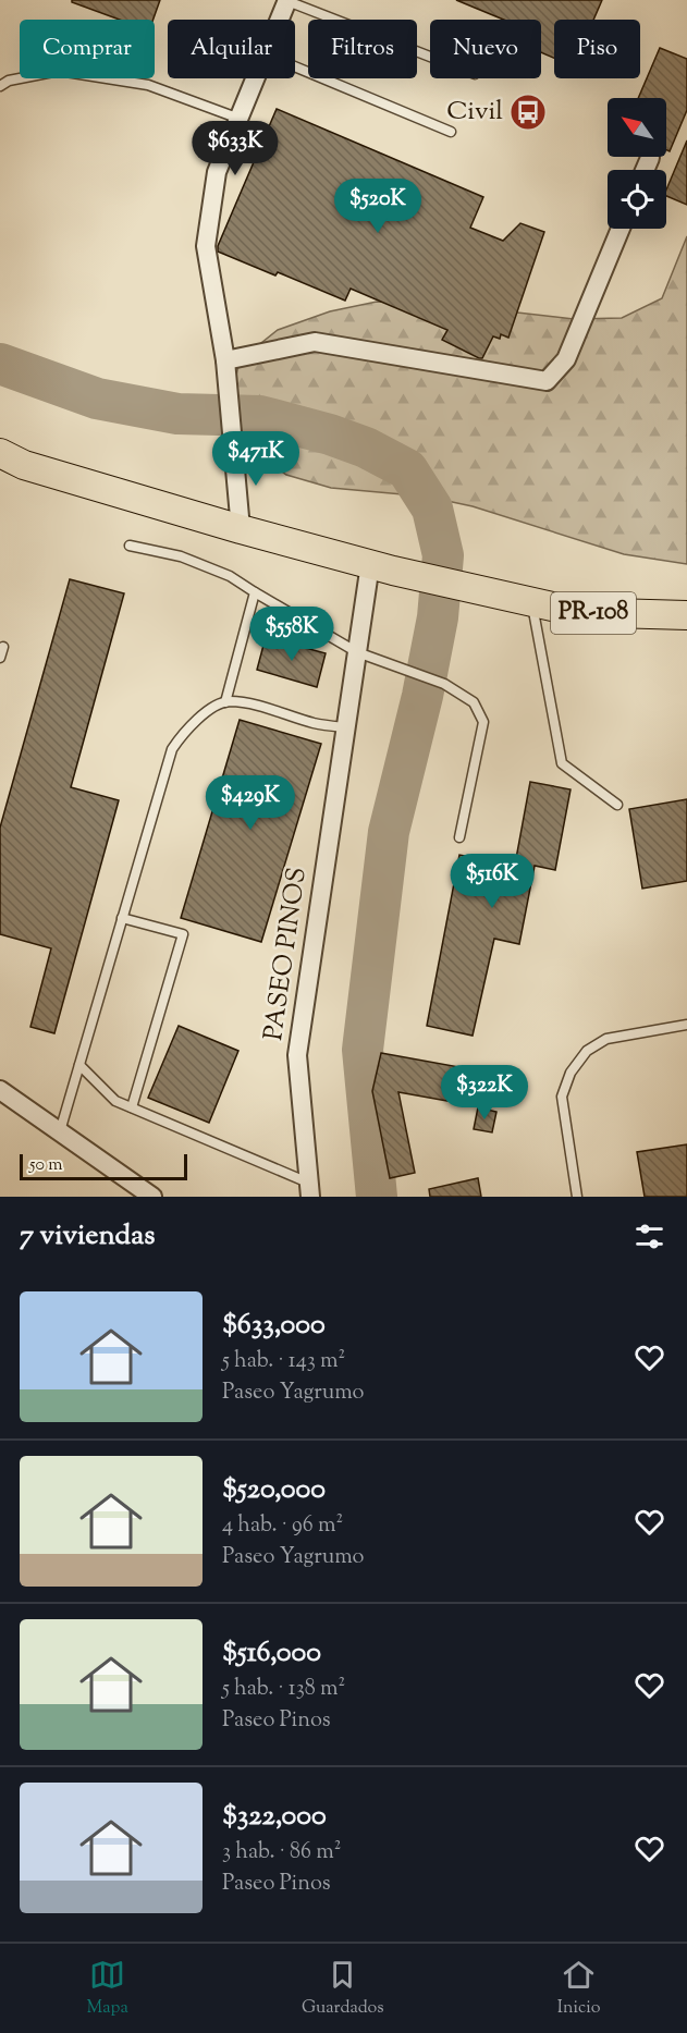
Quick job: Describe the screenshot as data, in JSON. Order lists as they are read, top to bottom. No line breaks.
{"streets":{"main road":["PR-108"],"street":["PASEO PINOS"]},"crossings":[["PR-108","PASEO PINOS"]],"places":{"bus stop":["Civil"]},"scale_bar":"50 m","north":"top left","page":{"chip":["Comprar","Alquilar","Filtros","Nuevo","Piso"],"price":["$633K","$520K","$471K","$558K","$429K","$516K","$322K"],"scale":"50 m","heading":"7 viviendas","list":[{"name":"$633,000","note":"5 hab. · 143 m² · Paseo Yagrumo"},{"name":"$520,000","note":"4 hab. · 96 m² · Paseo Yagrumo"},{"name":"$516,000","note":"5 hab. · 138 m² · Paseo Pinos"},{"name":"$322,000","note":"3 hab. · 86 m² · Paseo Pinos"}],"tabs":["Mapa","Guardados","Inicio"]}}
